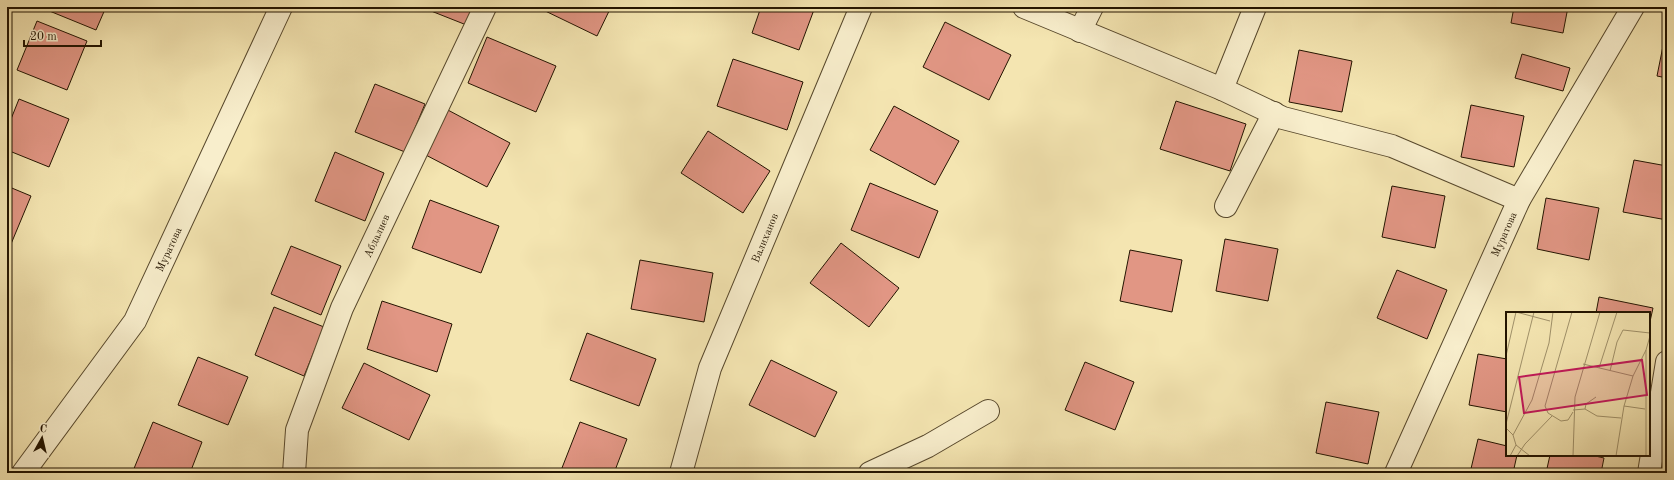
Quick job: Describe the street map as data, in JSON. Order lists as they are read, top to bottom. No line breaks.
{"streets":{"street":["Муратова","Абдалиев","Валиханов"]},"scale_bar":"20 m","north":"top"}
